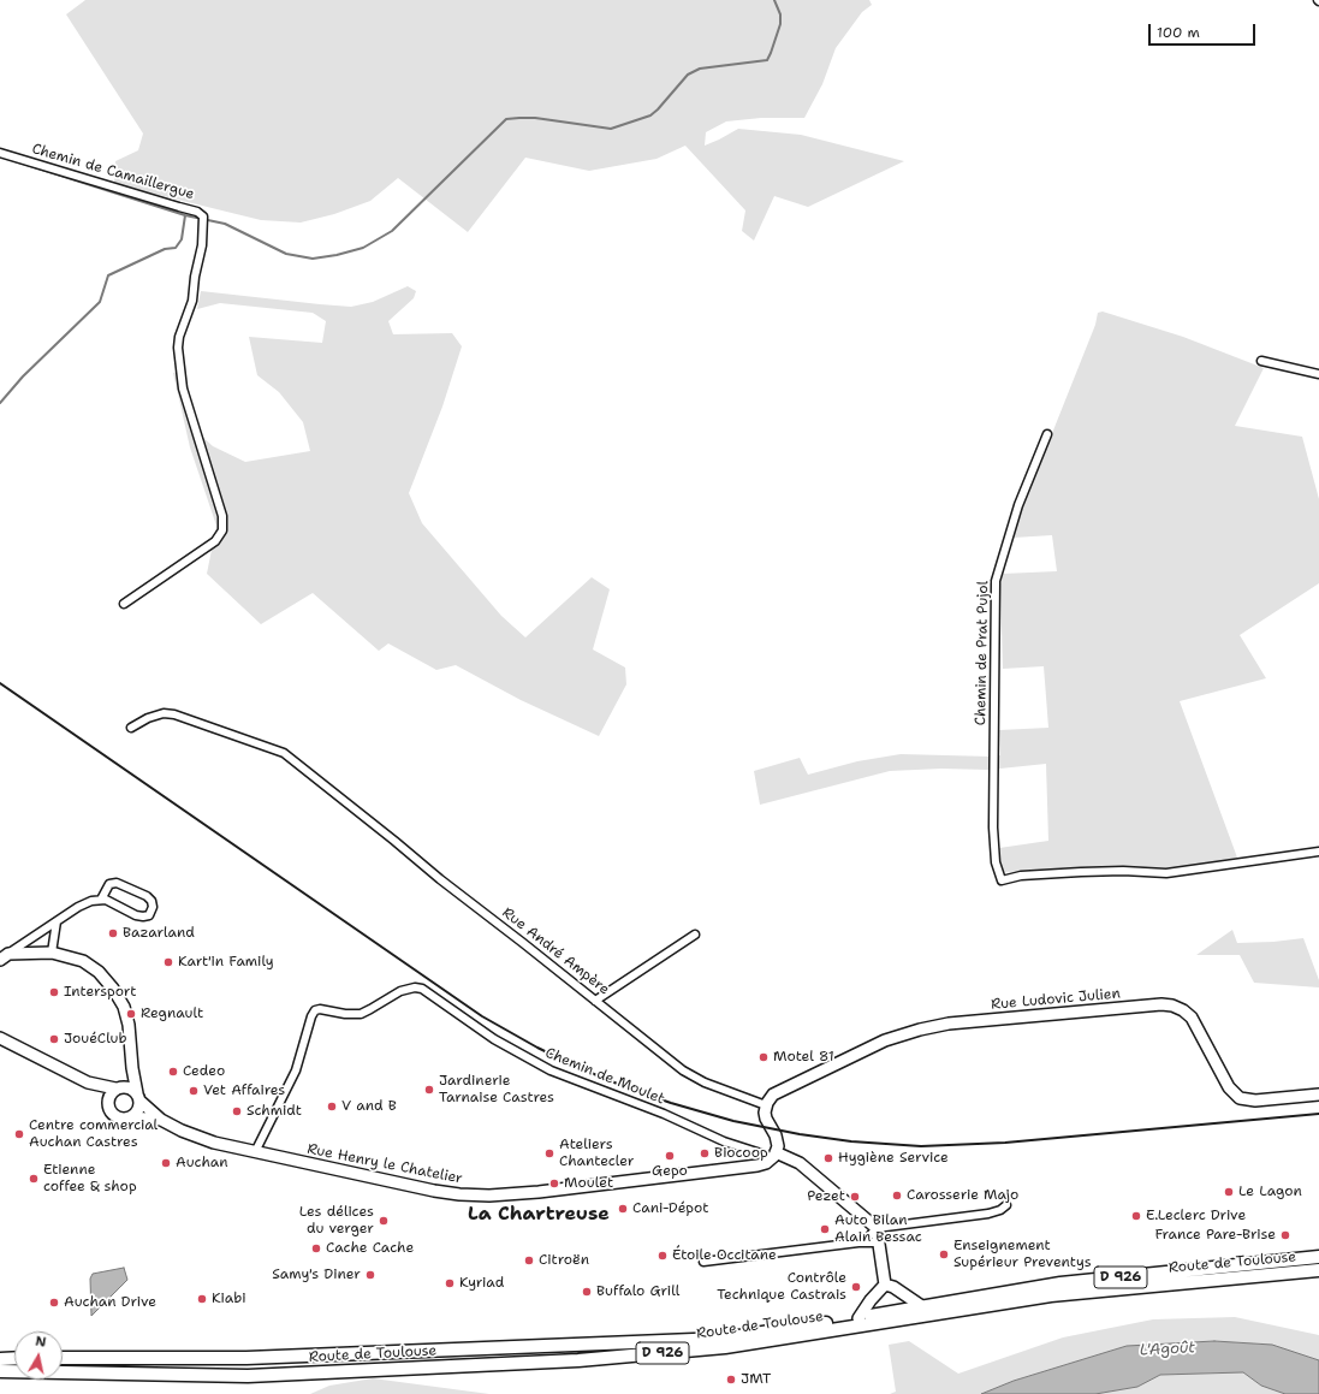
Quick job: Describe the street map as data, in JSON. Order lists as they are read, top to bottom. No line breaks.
{"streets":{"main road":["Rue Ludovic Julien","Rue Henry le Chatelier","Route de Toulouse","D 926"],"street":["Chemin de Camaillergue","Chemin de Prat Pujol","Rue André Ampère","Chemin de Moulet"]},"crossings":[["Rue André Ampère","Rue Ludovic Julien"],["Chemin de Moulet","Rue Henry le Chatelier"]],"districts":["La Chartreuse"],"water":["L'Agoût"],"places":["Bazarland","Kart'in Family","Intersport","Regnault","JouéClub","Motel 81","Cedeo","Jardinerie Tarnaise Castres","Vet Affaires","V and B","Schmidt","Centre commercial Auchan Castres","Ateliers Chantecler","Biocoop","Gepo","Hygiène Service","Auchan","Etienne coffee & shop","Moulet","Le Lagon","Carosserie Majo","Pezet","Cani-Dépot","E.Leclerc Drive","Les délices du verger","Auto Bilan Alain Bessac","France Pare-Brise","Cache Cache","Enseignement Supérieur Preventys","Étoile Occitane","Citroën","Samy's Diner","Kyriad","Contrôle Technique Castrais","Buffalo Grill","Kiabi","Auchan Drive","JMT"],"scale_bar":"100 m","north":"top"}
